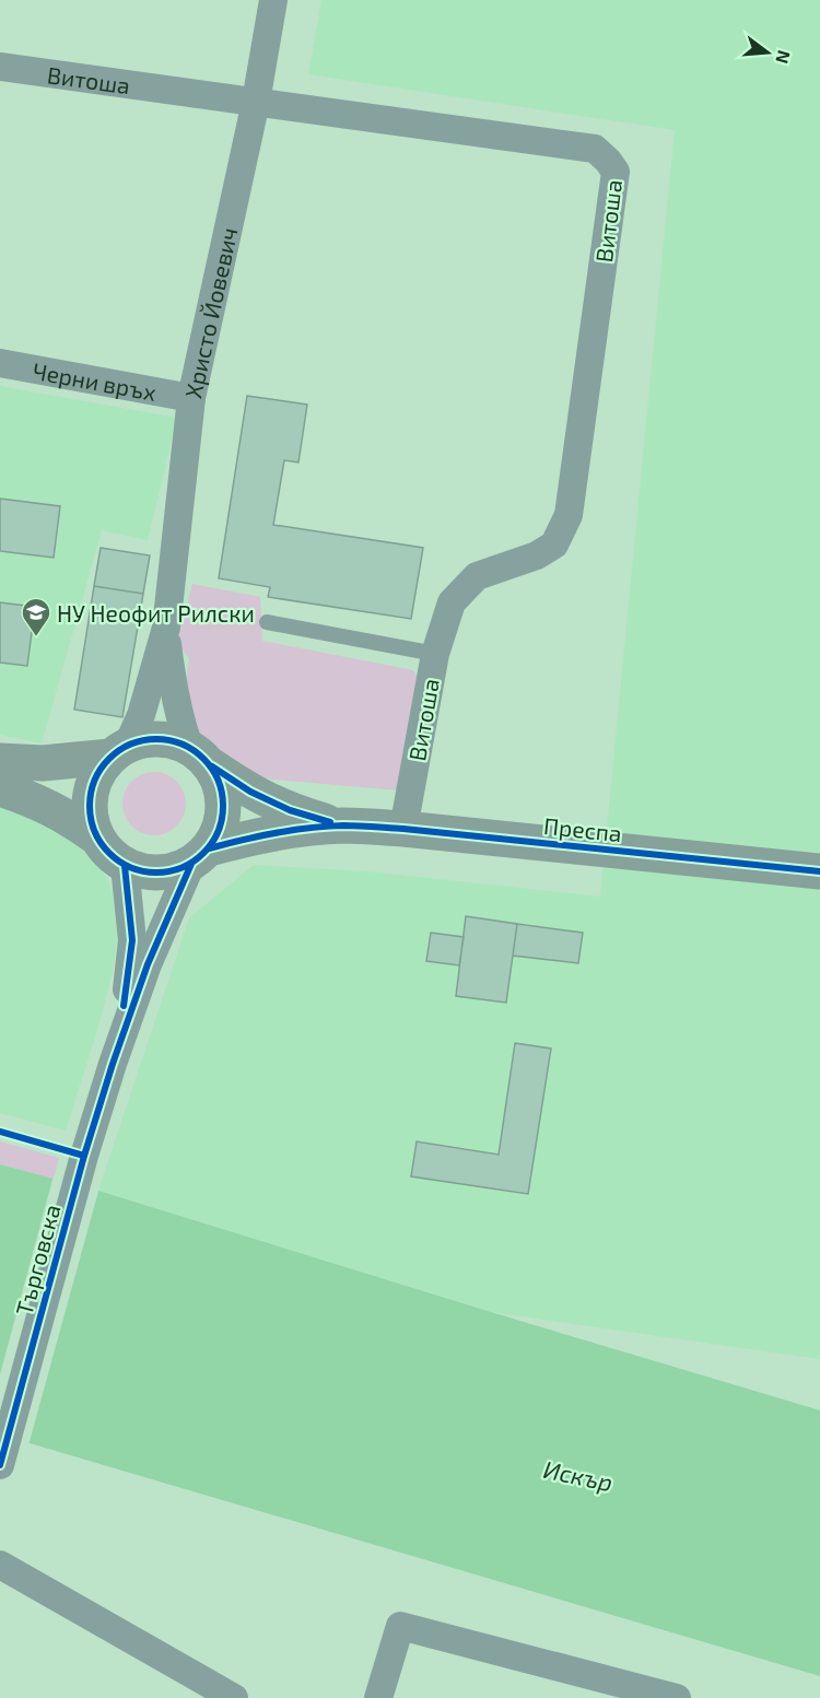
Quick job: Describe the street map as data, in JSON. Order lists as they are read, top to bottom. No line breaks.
{"streets":{"main road":["Преспа"],"street":["Витоша","Христо Йовевич","Черни връх","Търговска"]},"crossings":[["Витоша","Христо Йовевич"],["Витоша","Преспа"],["Христо Йовевич","Черни връх"],["Христо Йовевич","Преспа"],["Христо Йовевич","Търговска"],["Преспа","Търговска"]],"water":["Искър"],"places":{"school or university":["НУ Неофит Рилски"]},"north":"right"}
